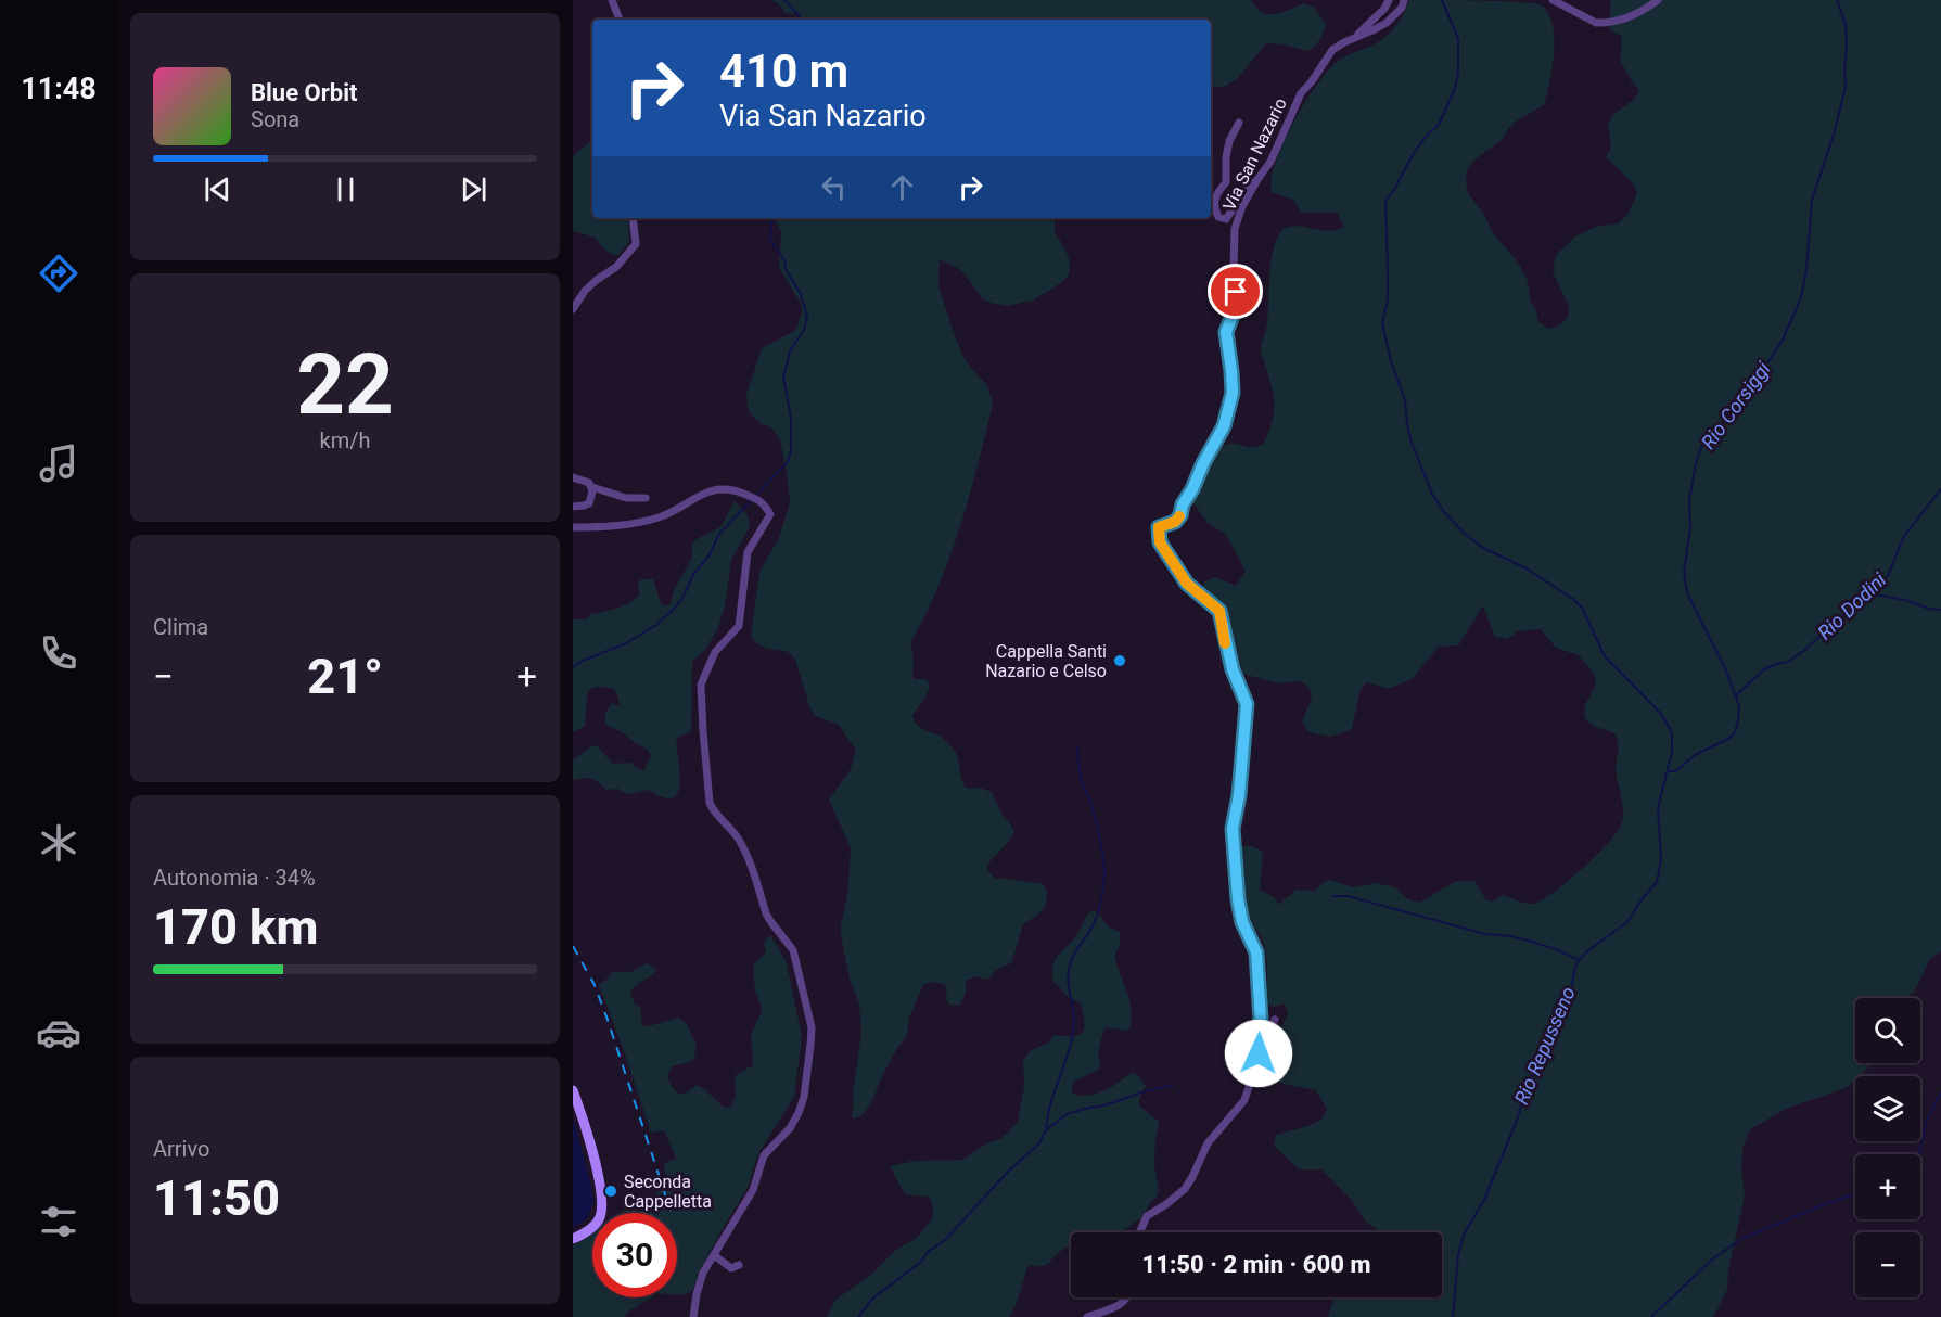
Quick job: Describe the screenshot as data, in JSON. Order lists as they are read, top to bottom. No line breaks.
{"streets":{"street":["Via San Nazario"]},"water":["Rio Corsiggi","Rio Dodini","Rio Repusseno"],"places":["Cappella Santi Nazario e Celso","Seconda Cappelletta"],"page":{"tabs":"11:48","turn":["410 m","Via San Nazario"],"song":["Blue Orbit","Sona"],"tile":[["22","km/h"],"Clima",["Autonomia · 34%","170 km"],["Arrivo","11:50"]],"heat":["−","21°","+"],"map_buttons":["+","−"],"limit":"30","trip":"11:50 · 2 min · 600 m"}}
